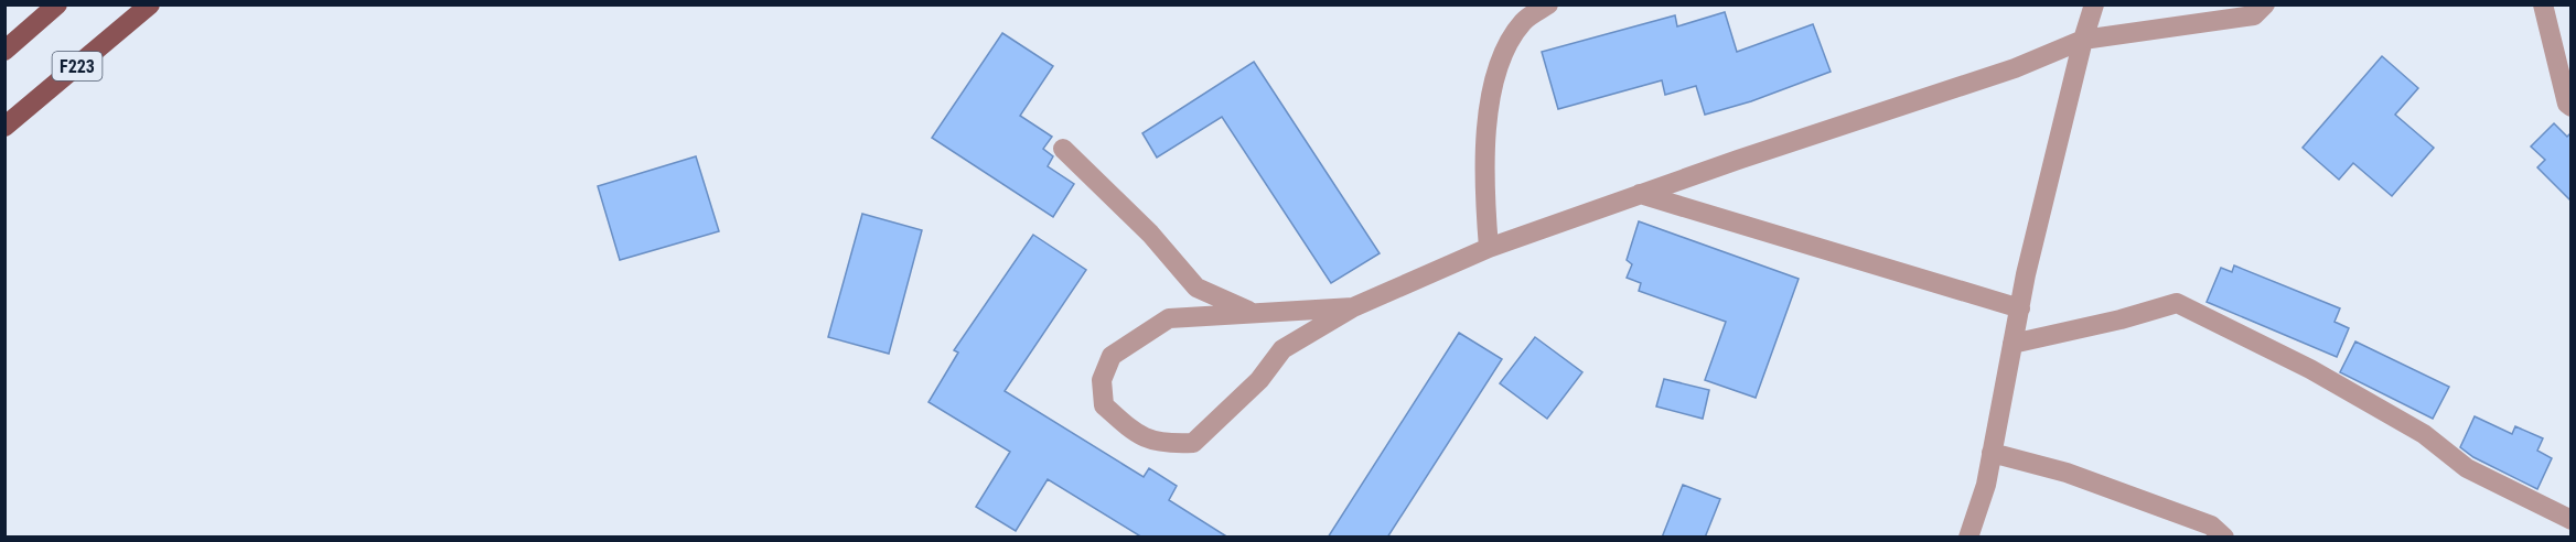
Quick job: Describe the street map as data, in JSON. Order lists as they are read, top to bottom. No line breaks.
{"streets":{"main road":["F223"]}}
